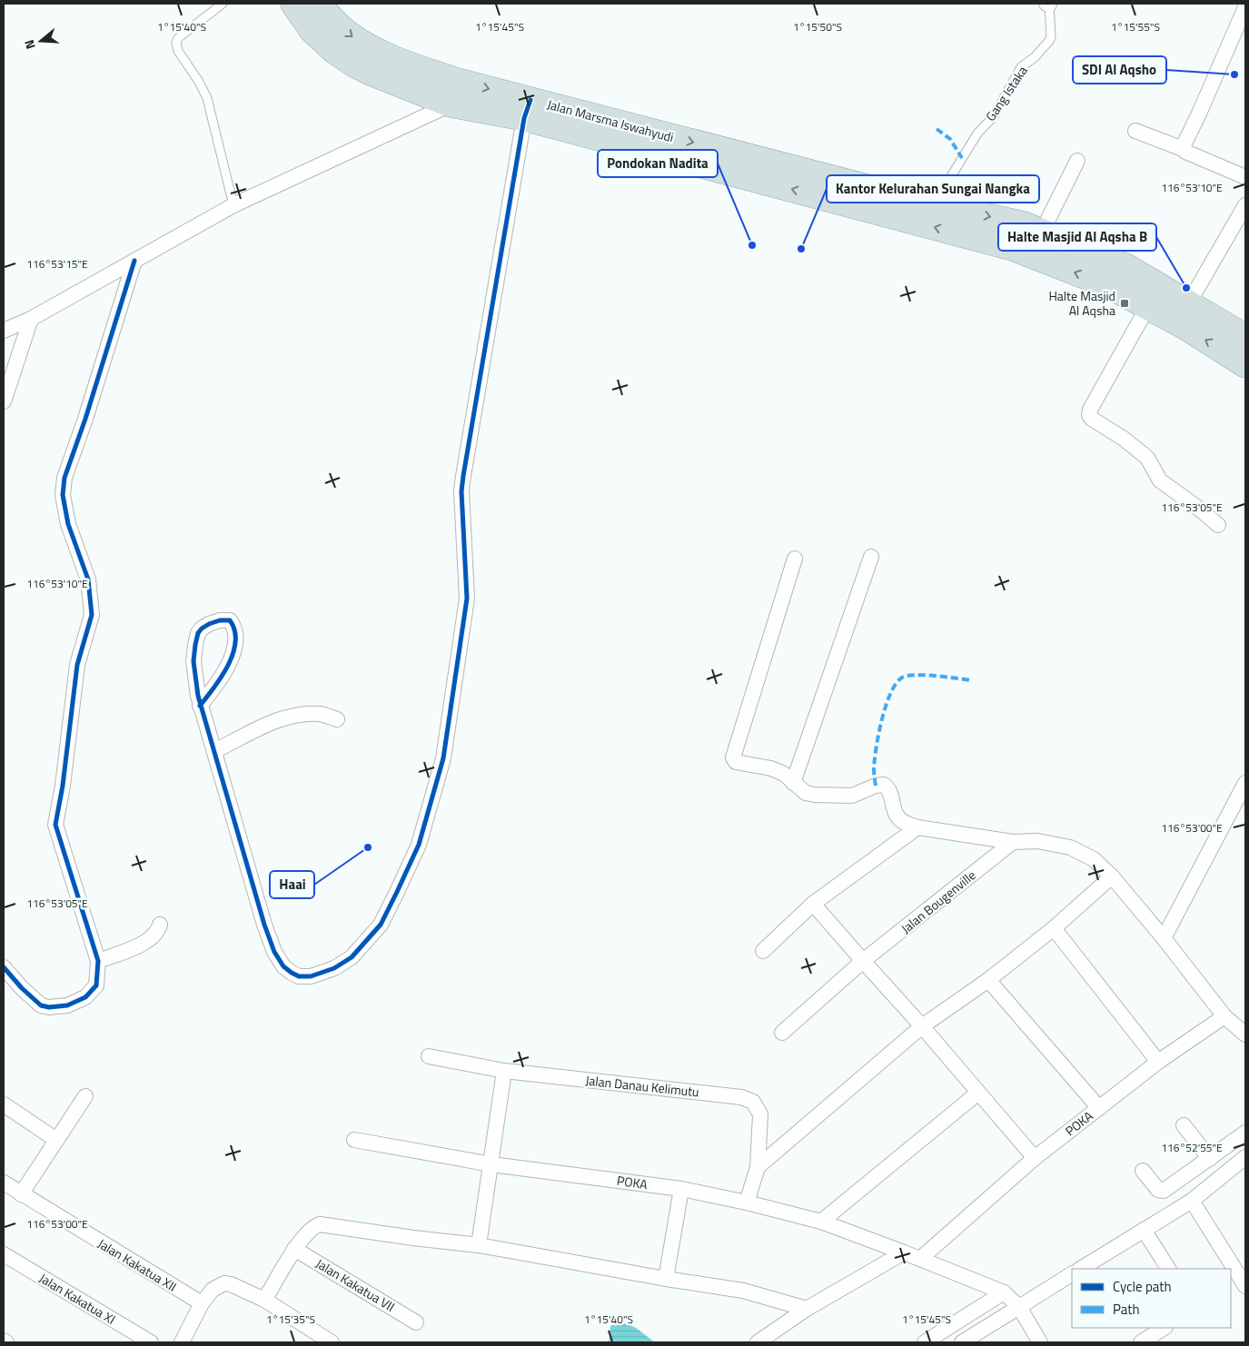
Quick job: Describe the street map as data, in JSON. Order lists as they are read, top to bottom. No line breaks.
{"streets":{"highway":["Jalan Marsma Iswahyudi"],"street":["Jalan Bougenville","Jalan Danau Kelimutu","POKA","Jalan Kakatua XII","Jalan Kakatua VII","Jalan Kakatua XI"],"lane":["Gang Istaka"]},"crossings":[["Gang Istaka","Jalan Marsma Iswahyudi"],["Jalan Danau Kelimutu","POKA"]],"places":{"other":["SDI Al Aqsho","Pondokan Nadita","Kantor Kelurahan Sungai Nangka","Halte Masjid Al Aqsha B","Haai"],"transit":["Halte Masjid Al Aqsha"]},"legend":["Cycle path","Path"],"north":"left","coordinates":["1°15'40\"S","1°15'45\"S","1°15'50\"S","1°15'55\"S","116°53'10\"E","116°53'15\"E","116°53'05\"E","116°53'00\"E","116°52'55\"E","1°15'35\"S"]}
